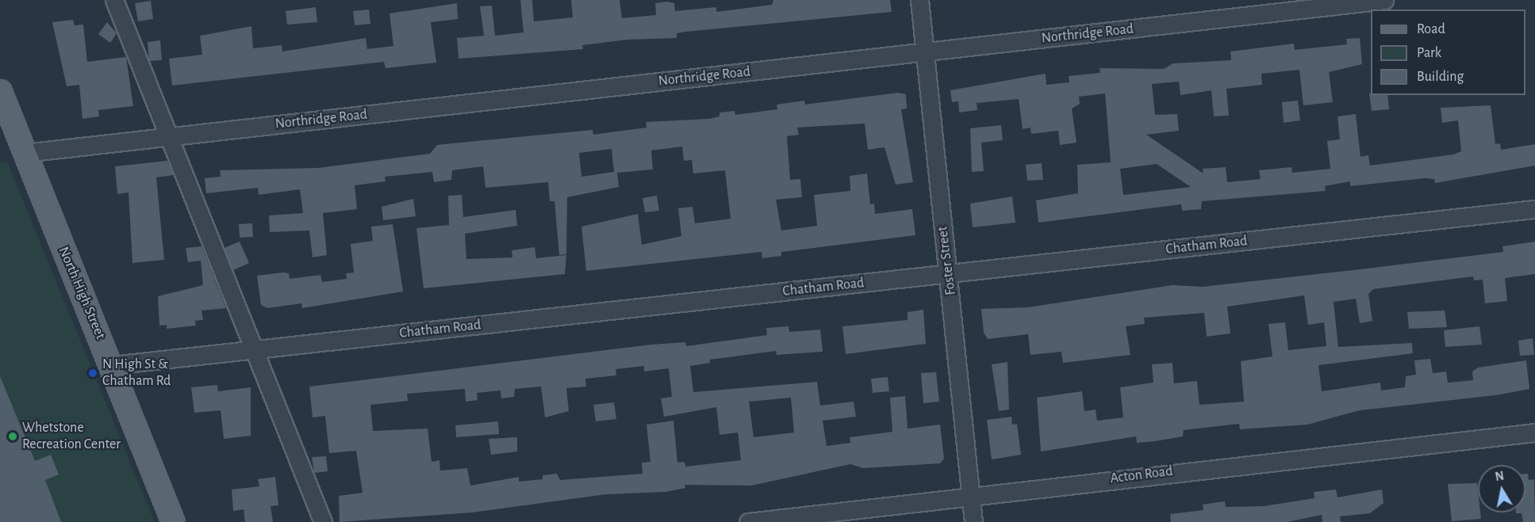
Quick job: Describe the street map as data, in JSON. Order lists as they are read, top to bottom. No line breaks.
{"streets":{"main road":["North High Street"],"street":["Northridge Road","Chatham Road","Foster Street","Acton Road"]},"crossings":[["Northridge Road","Foster Street"],["Northridge Road","North High Street"],["Chatham Road","Foster Street"],["Chatham Road","North High Street"],["Foster Street","Acton Road"]],"places":["N High St & Chatham Rd","Whetstone Recreation Center"],"legend":["Road","Park","Building"],"north":"top"}
